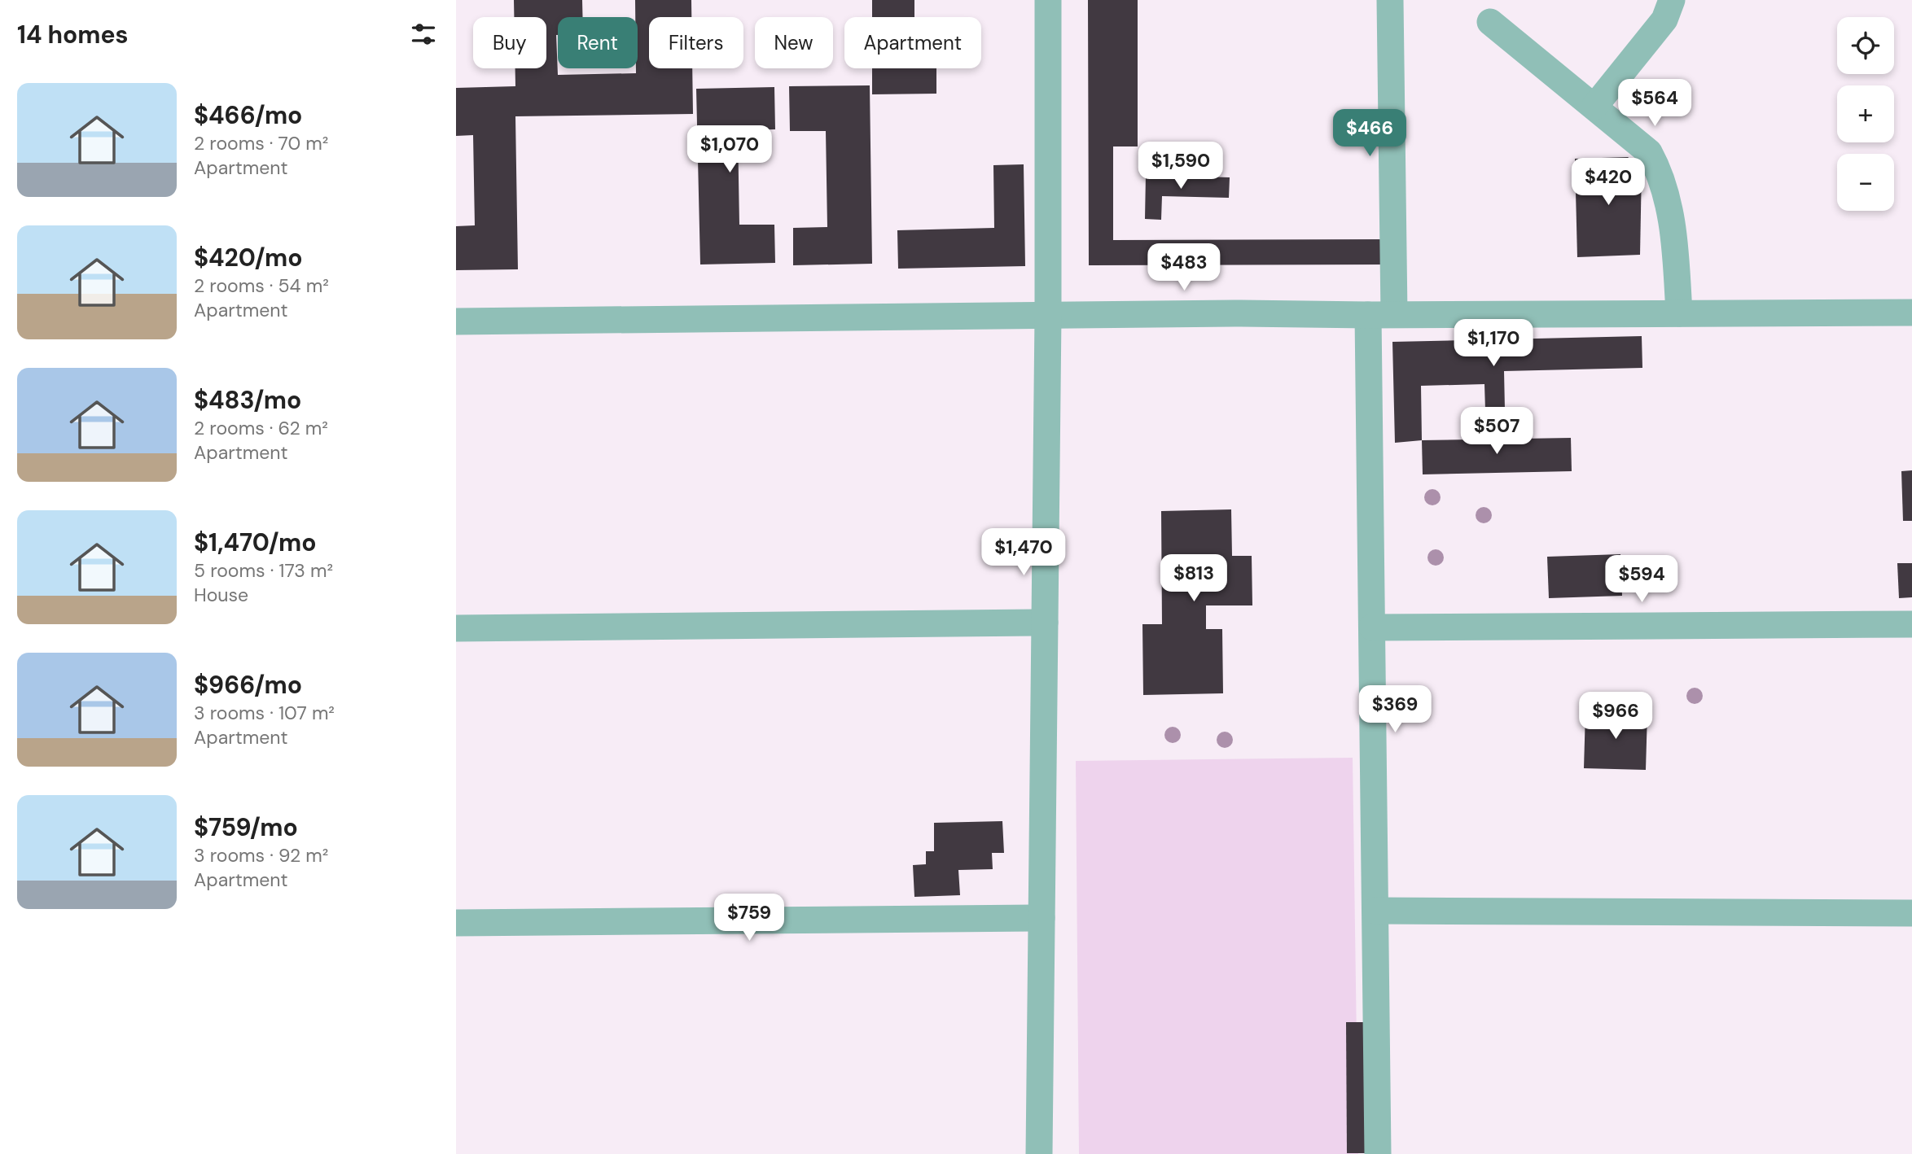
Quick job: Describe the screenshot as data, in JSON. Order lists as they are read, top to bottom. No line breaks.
{"page":{"heading":"14 homes","map_buttons":["+","−"],"chip":["Buy","Rent","Filters","New","Apartment"],"list":[{"name":"$466/mo","note":"2 rooms · 70 m² · Apartment"},{"name":"$420/mo","note":"2 rooms · 54 m² · Apartment"},{"name":"$483/mo","note":"2 rooms · 62 m² · Apartment"},{"name":"$1,470/mo","note":"5 rooms · 173 m² · House"},{"name":"$966/mo","note":"3 rooms · 107 m² · Apartment"},{"name":"$759/mo","note":"3 rooms · 92 m² · Apartment"}],"price":["$564","$466","$1,070","$1,590","$420","$483","$1,170","$507","$1,470","$813","$594","$369","$966","$759"]}}
